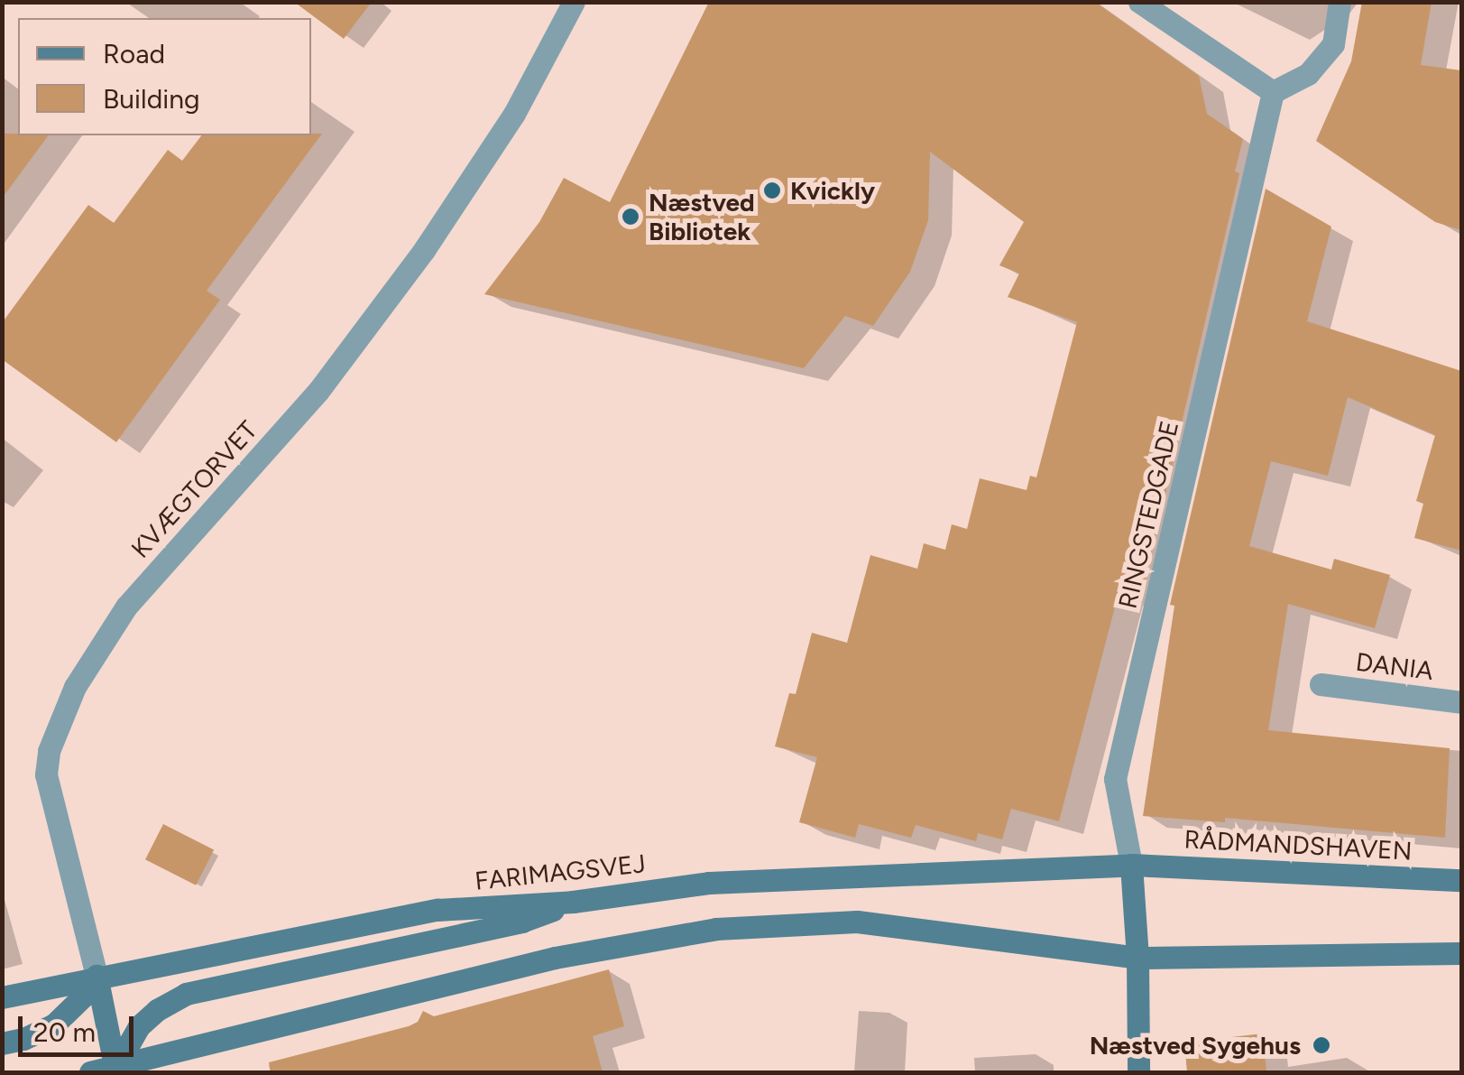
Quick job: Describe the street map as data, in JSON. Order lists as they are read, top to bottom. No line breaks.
{"streets":{"main road":["KVÆGTORVET","RINGSTEDGADE","RÅDMANDSHAVEN","FARIMAGSVEJ"],"street":["DANIA"]},"crossings":[["KVÆGTORVET","FARIMAGSVEJ"],["RINGSTEDGADE","RÅDMANDSHAVEN"],["RINGSTEDGADE","FARIMAGSVEJ"],["RÅDMANDSHAVEN","FARIMAGSVEJ"]],"places":["Kvickly","Næstved Bibliotek","Næstved Sygehus"],"legend":["Road","Building"],"scale_bar":"20 m"}
